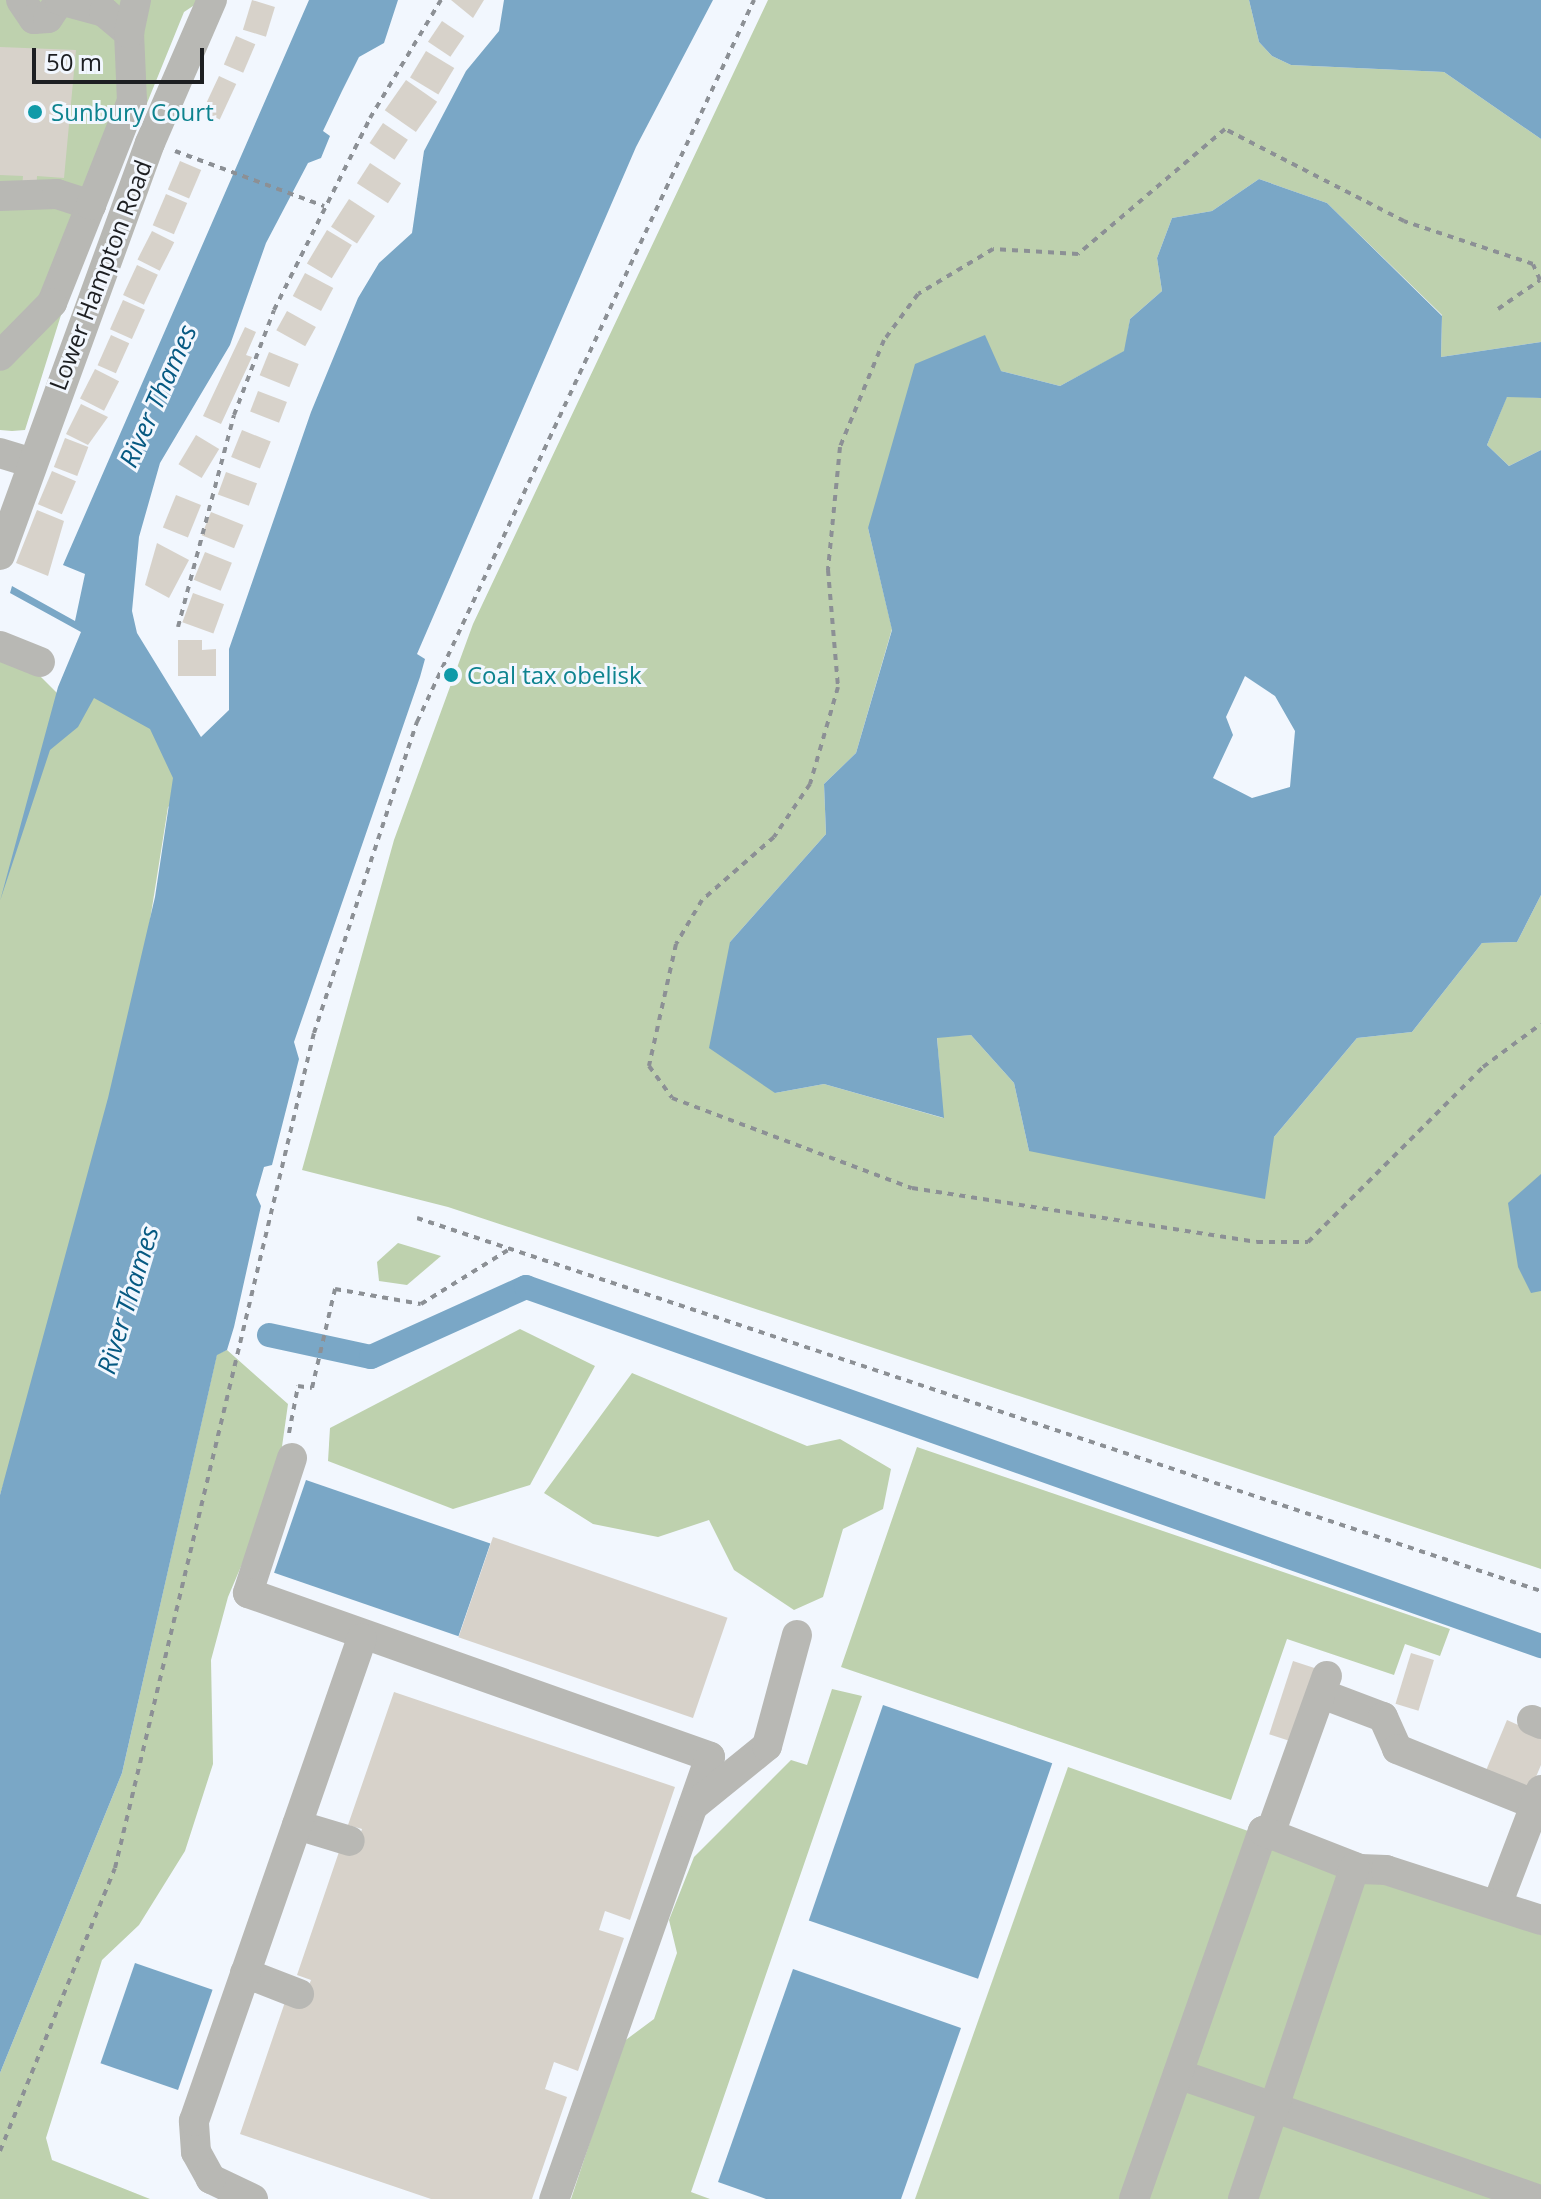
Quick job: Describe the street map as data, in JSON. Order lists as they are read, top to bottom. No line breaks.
{"streets":{"street":["Lower Hampton Road"]},"water":["River Thames"],"places":["Sunbury Court","Coal tax obelisk"],"scale_bar":"50 m"}
